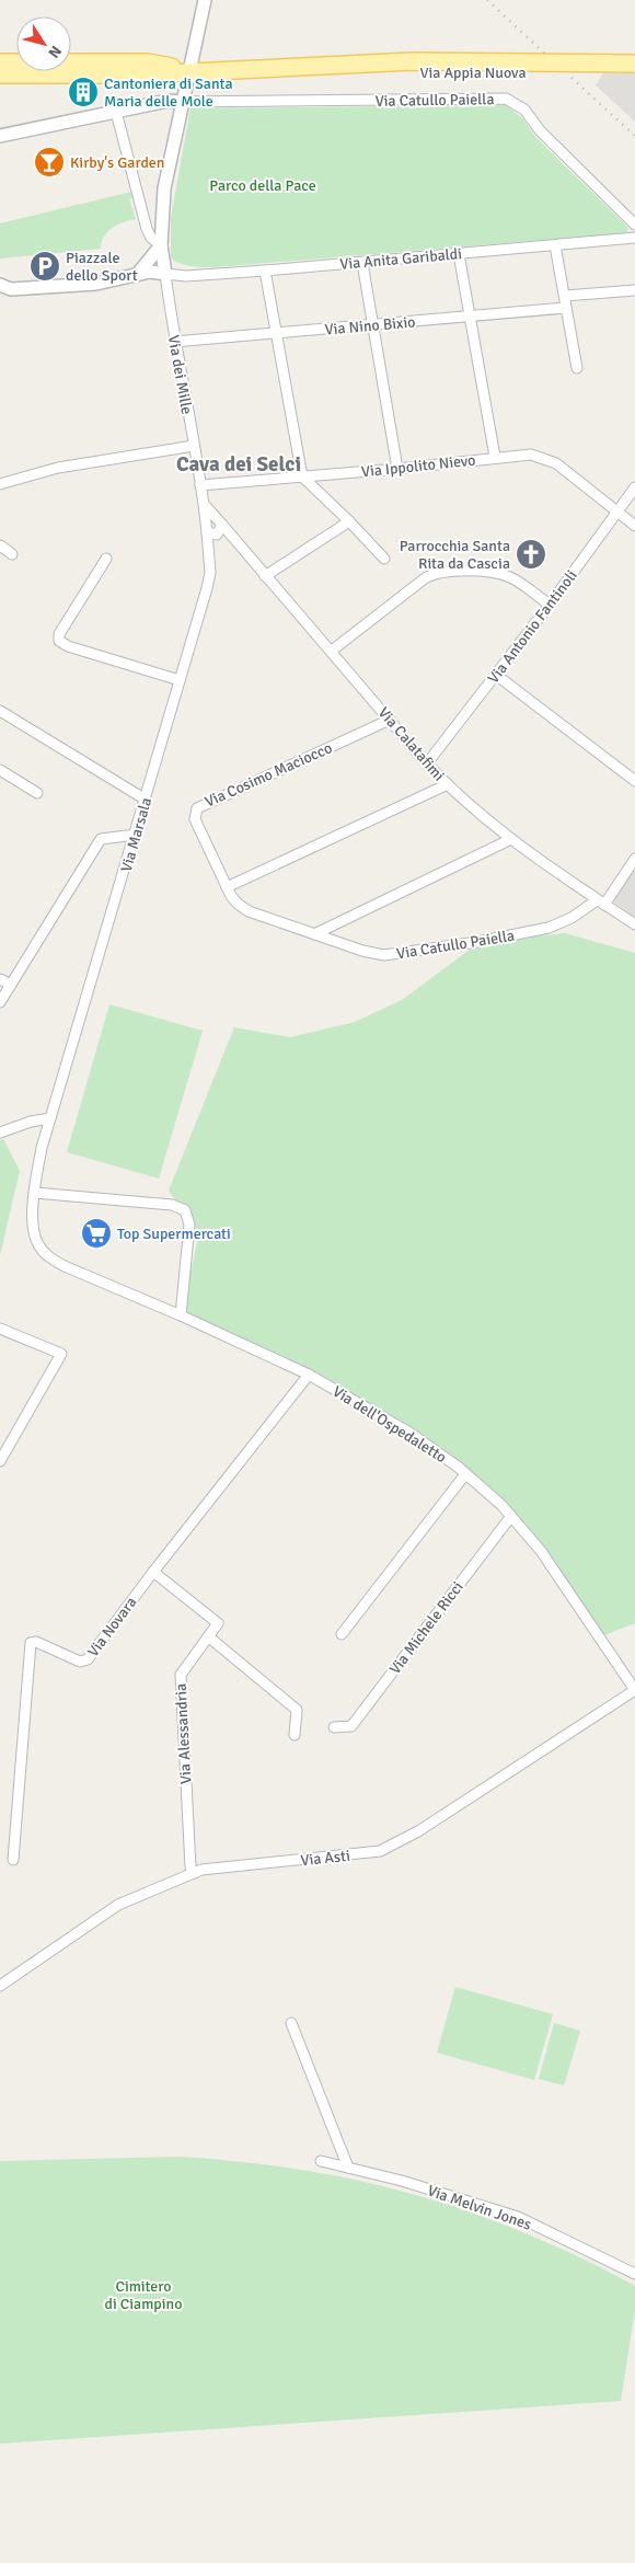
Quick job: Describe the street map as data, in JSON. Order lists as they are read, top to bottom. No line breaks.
{"streets":{"main road":["Via Appia Nuova"],"street":["Via Catullo Paiella","Via Anita Garibaldi","Via Nino Bixio","Via dei Mille","Via Ippolito Nievo","Via Antonio Fantinoli","Via Calatafimi","Via Cosimo Maciocco","Via Marsala","Via dell'Ospedaletto","Via Novara","Via Michele Ricci","Via Alessandria","Via Asti","Via Melvin Jones"]},"crossings":[["Via Appia Nuova","Via dei Mille"],["Via Catullo Paiella","Via dei Mille"],["Via Catullo Paiella","Via Calatafimi"],["Via Catullo Paiella","Via Cosimo Maciocco"],["Via Anita Garibaldi","Via dei Mille"],["Via Nino Bixio","Via dei Mille"],["Via dei Mille","Via Ippolito Nievo"],["Via dei Mille","Via Marsala"],["Via Ippolito Nievo","Via Antonio Fantinoli"],["Via Antonio Fantinoli","Via Calatafimi"],["Via Calatafimi","Via Cosimo Maciocco"],["Via Marsala","Via dell'Ospedaletto"],["Via dell'Ospedaletto","Via Novara"],["Via dell'Ospedaletto","Via Michele Ricci"],["Via dell'Ospedaletto","Via Asti"],["Via Novara","Via Alessandria"],["Via Alessandria","Via Asti"]],"districts":["Cava dei Selci"],"parks":["Parco della Pace","Cimitero di Ciampino"],"places":{"building":["Cantoniera di Santa Maria delle Mole"],"bar":["Kirby's Garden"],"parking":["Piazzale dello Sport"],"church":["Parrocchia Santa Rita da Cascia"],"supermarket":["Top Supermercati"]},"north":"bottom right"}
